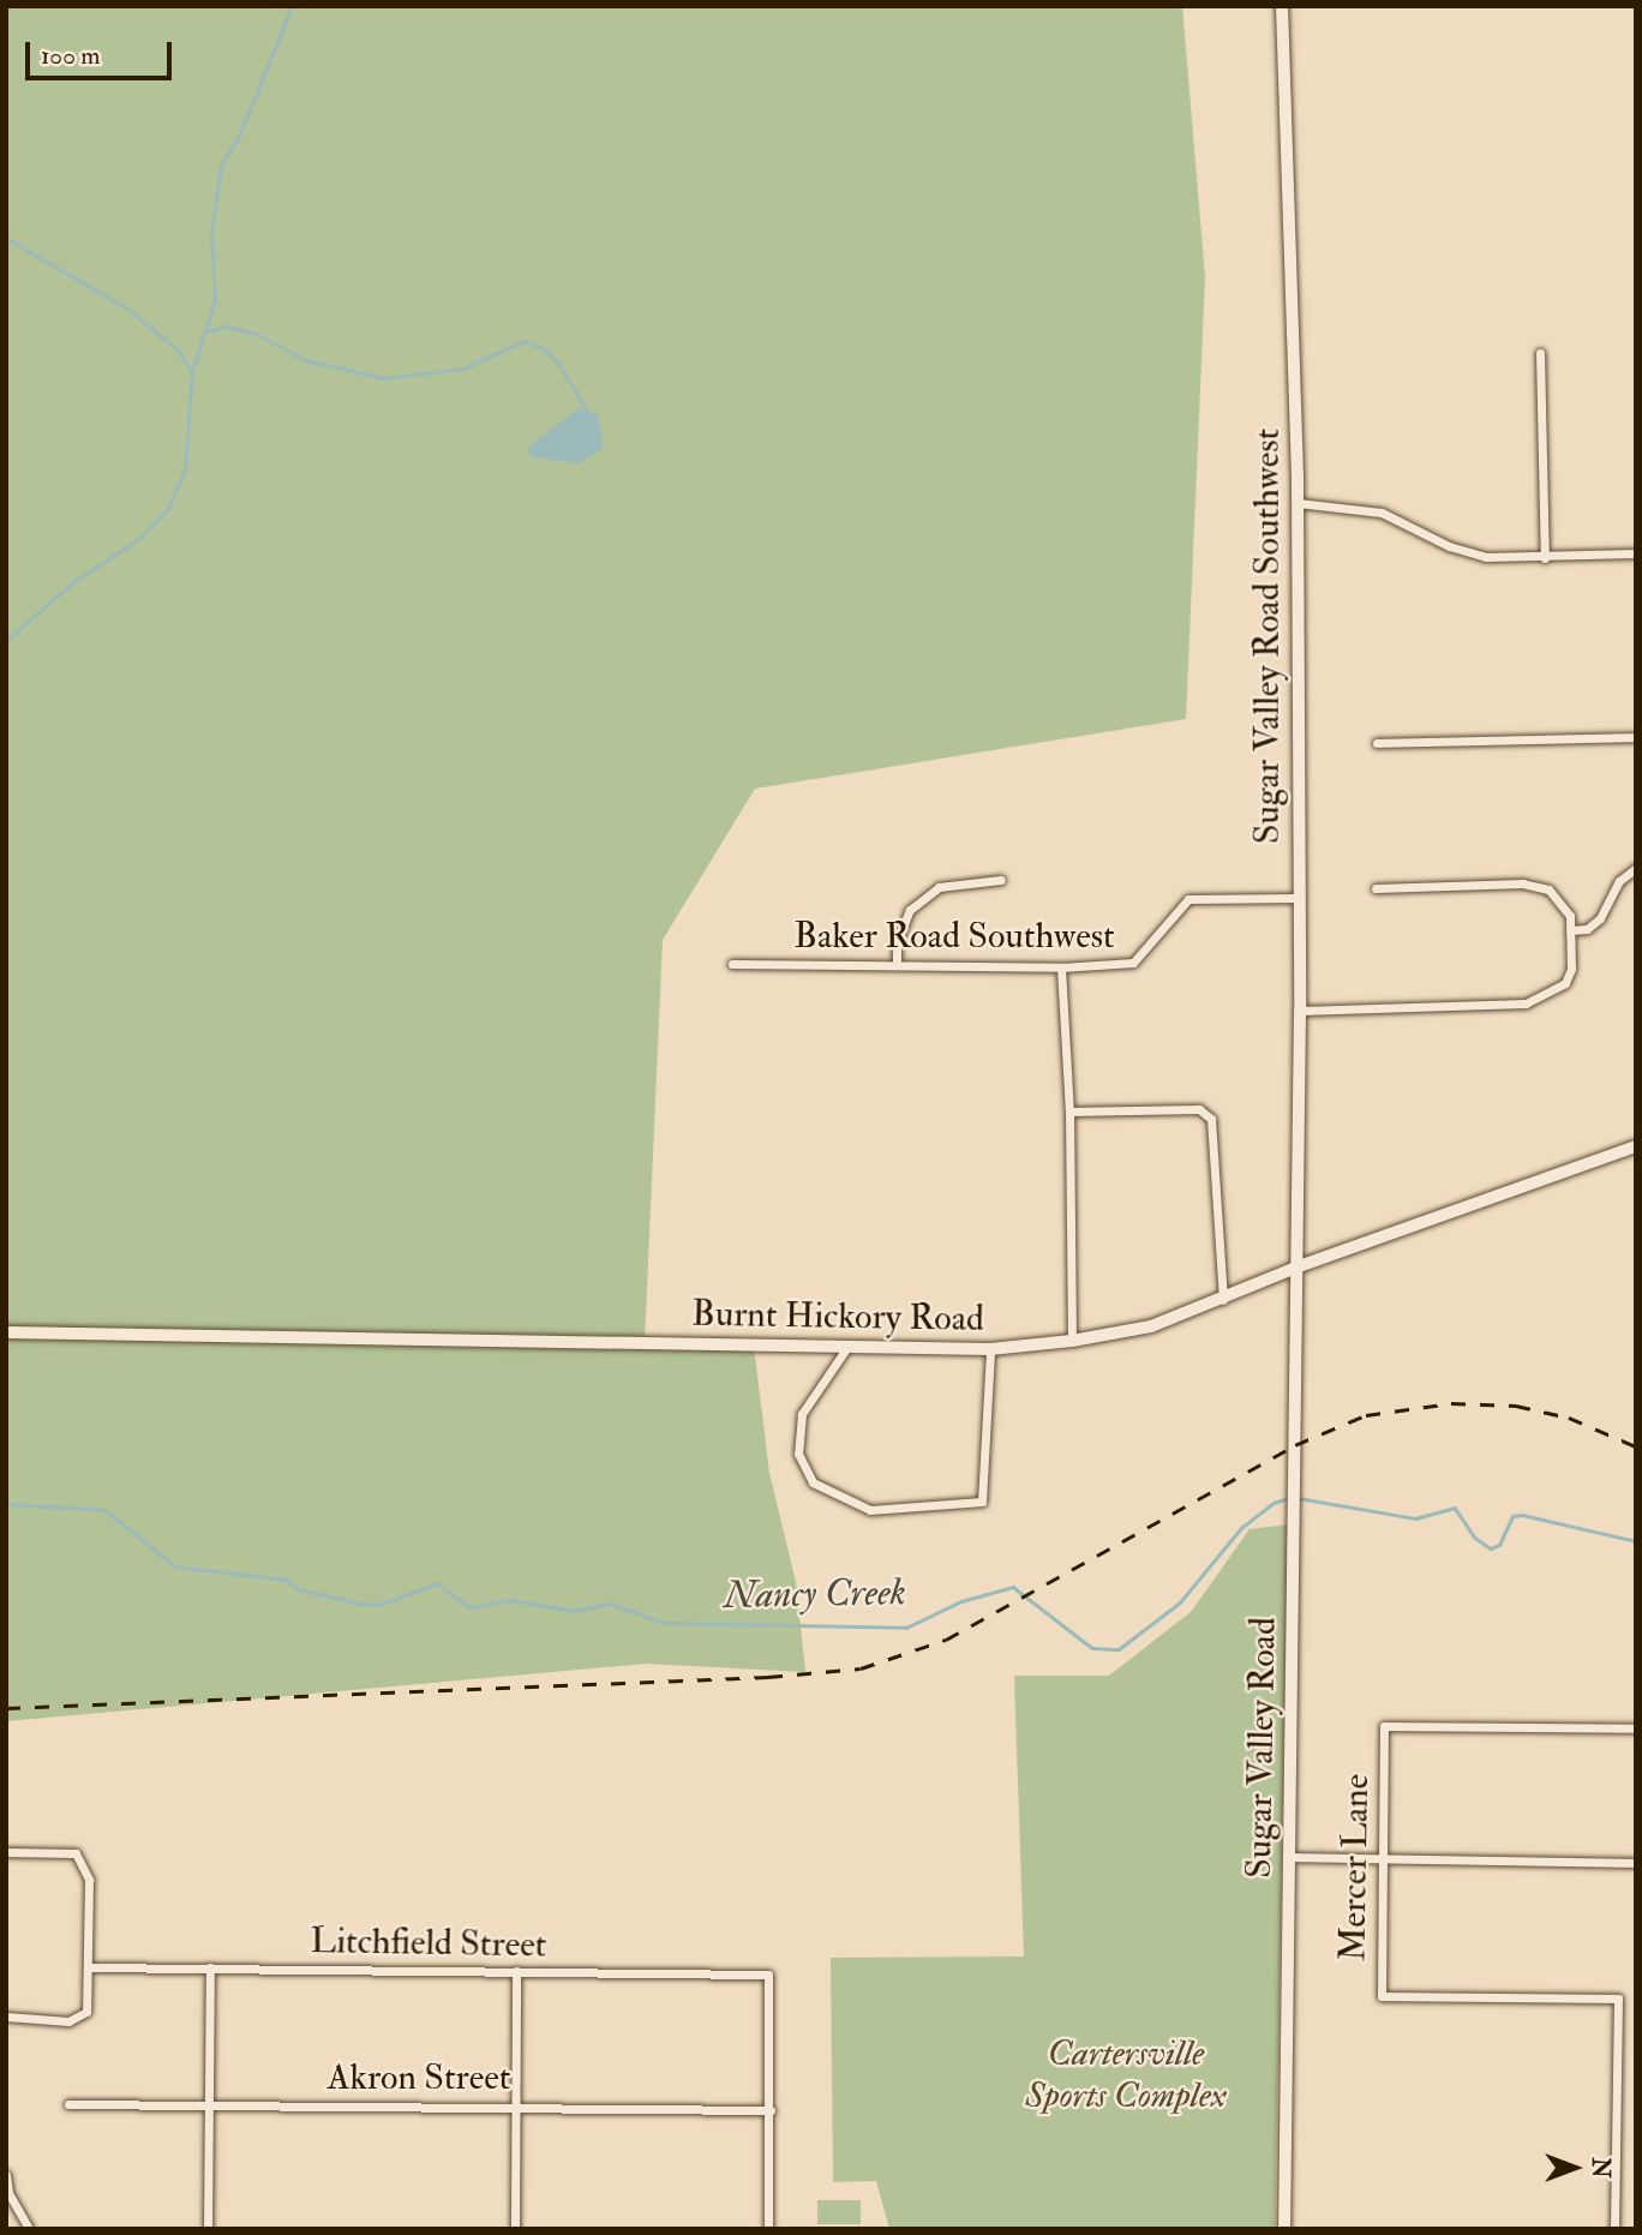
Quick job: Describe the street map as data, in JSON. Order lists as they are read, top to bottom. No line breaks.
{"streets":{"street":["Sugar Valley Road Southwest","Baker Road Southwest","Burnt Hickory Road","Sugar Valley Road","Mercer Lane","Litchfield Street","Akron Street"]},"crossings":[["Sugar Valley Road Southwest","Baker Road Southwest"],["Sugar Valley Road Southwest","Burnt Hickory Road"],["Sugar Valley Road Southwest","Sugar Valley Road"],["Burnt Hickory Road","Sugar Valley Road"],["Litchfield Street","Akron Street"]],"water":["Nancy Creek"],"parks":["Cartersville Sports Complex"],"scale_bar":"100 m","north":"right"}
